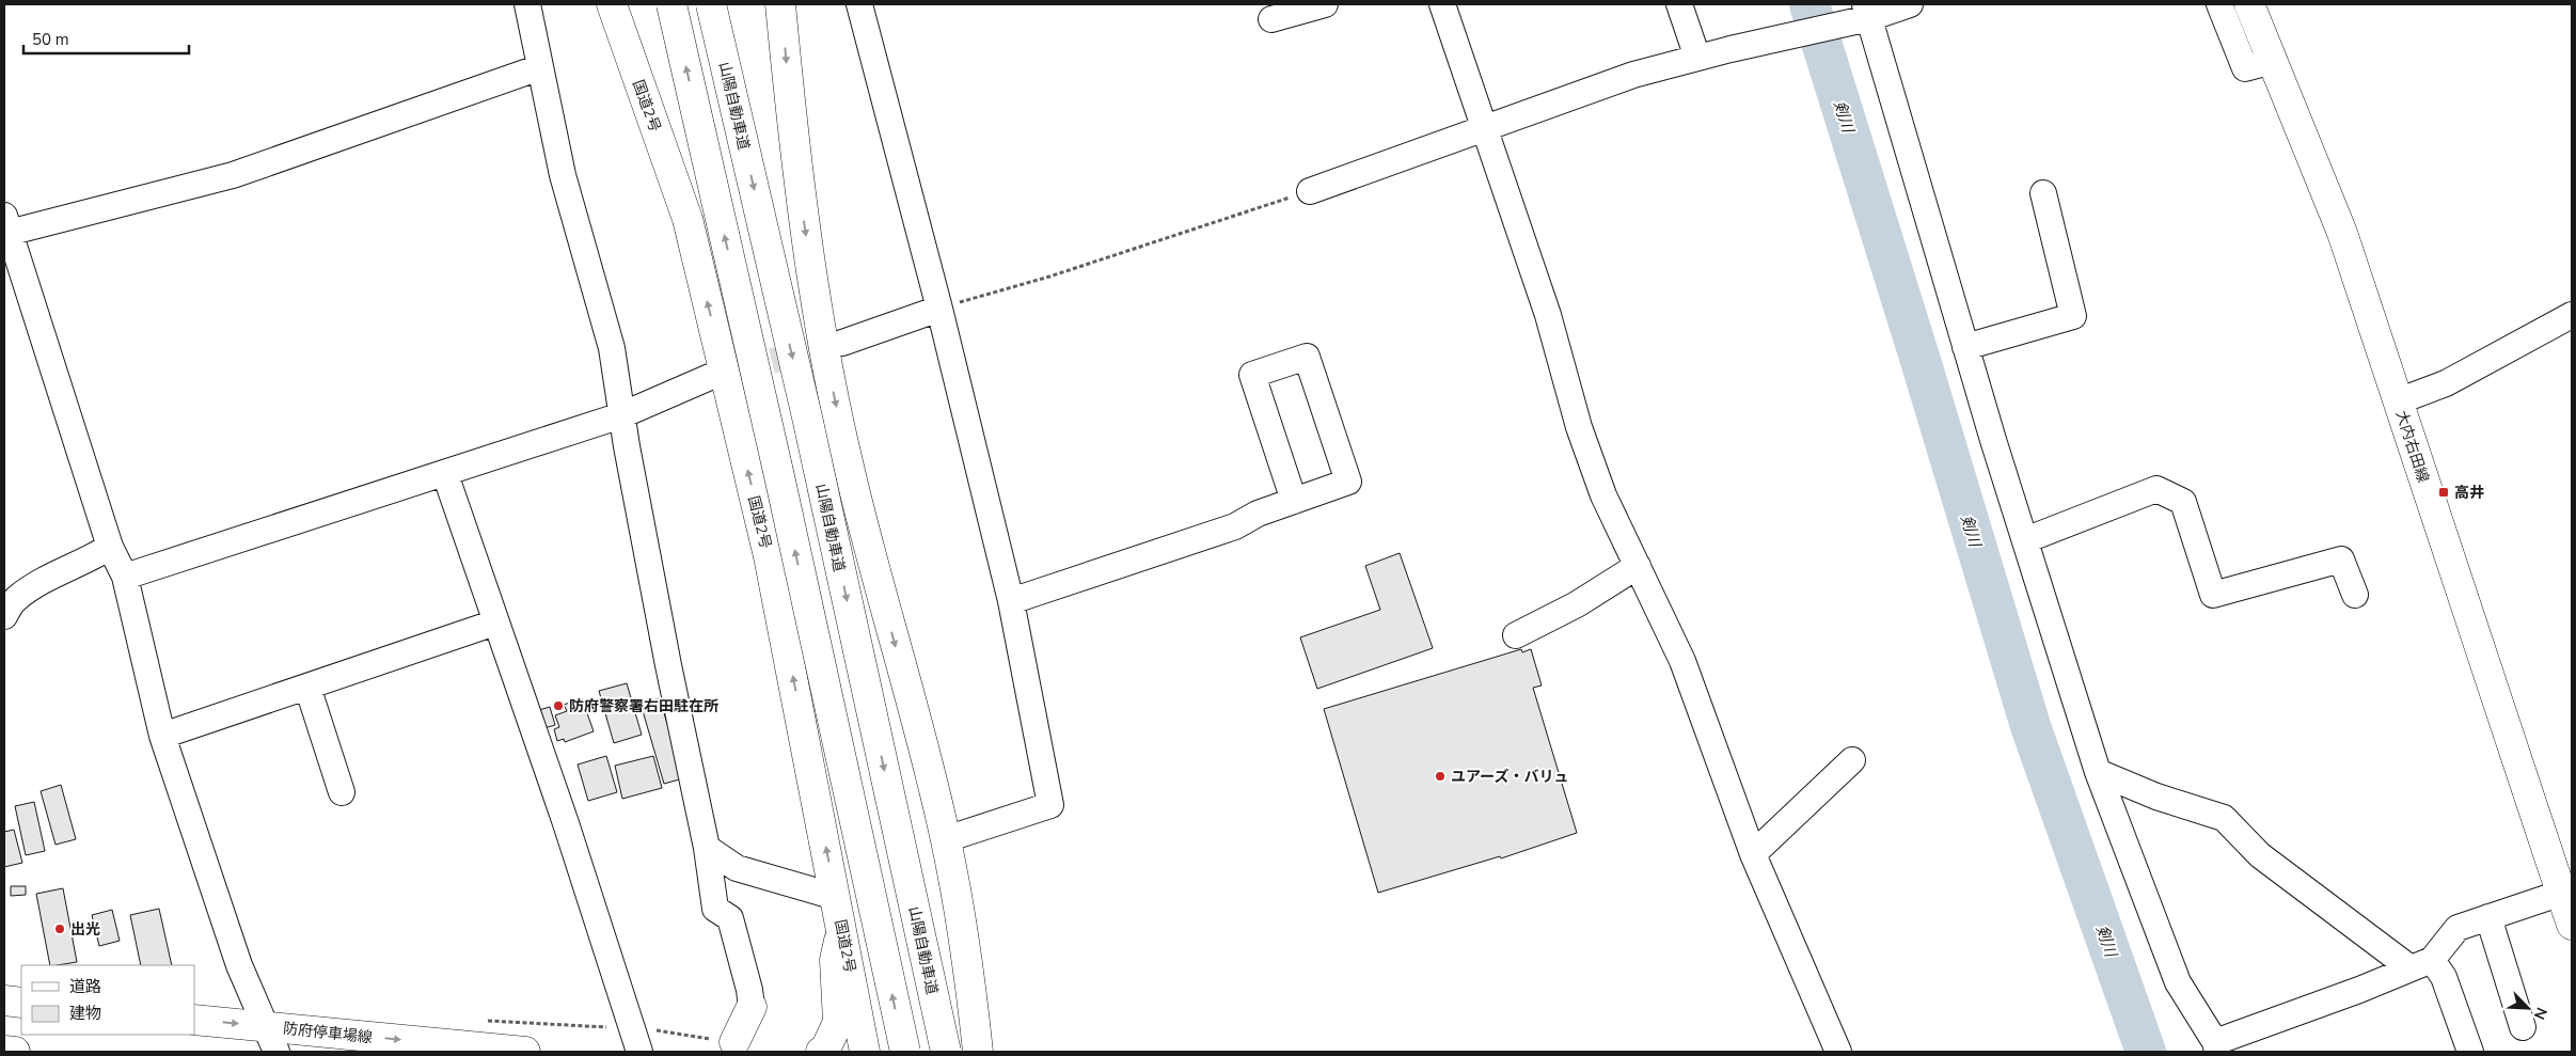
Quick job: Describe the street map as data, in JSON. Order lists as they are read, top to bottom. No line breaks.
{"streets":{"main road":["国道2号","山陽自動車道","大内右田線","防府停車場線"]},"one_way":["防府停車場線"],"water":["剣川"],"places":{"transit":["高井"],"other":["防府警察署右田駐在所","ユアーズ・バリュ","出光"]},"legend":["道路","建物"],"scale_bar":"50 m","north":"bottom right"}
